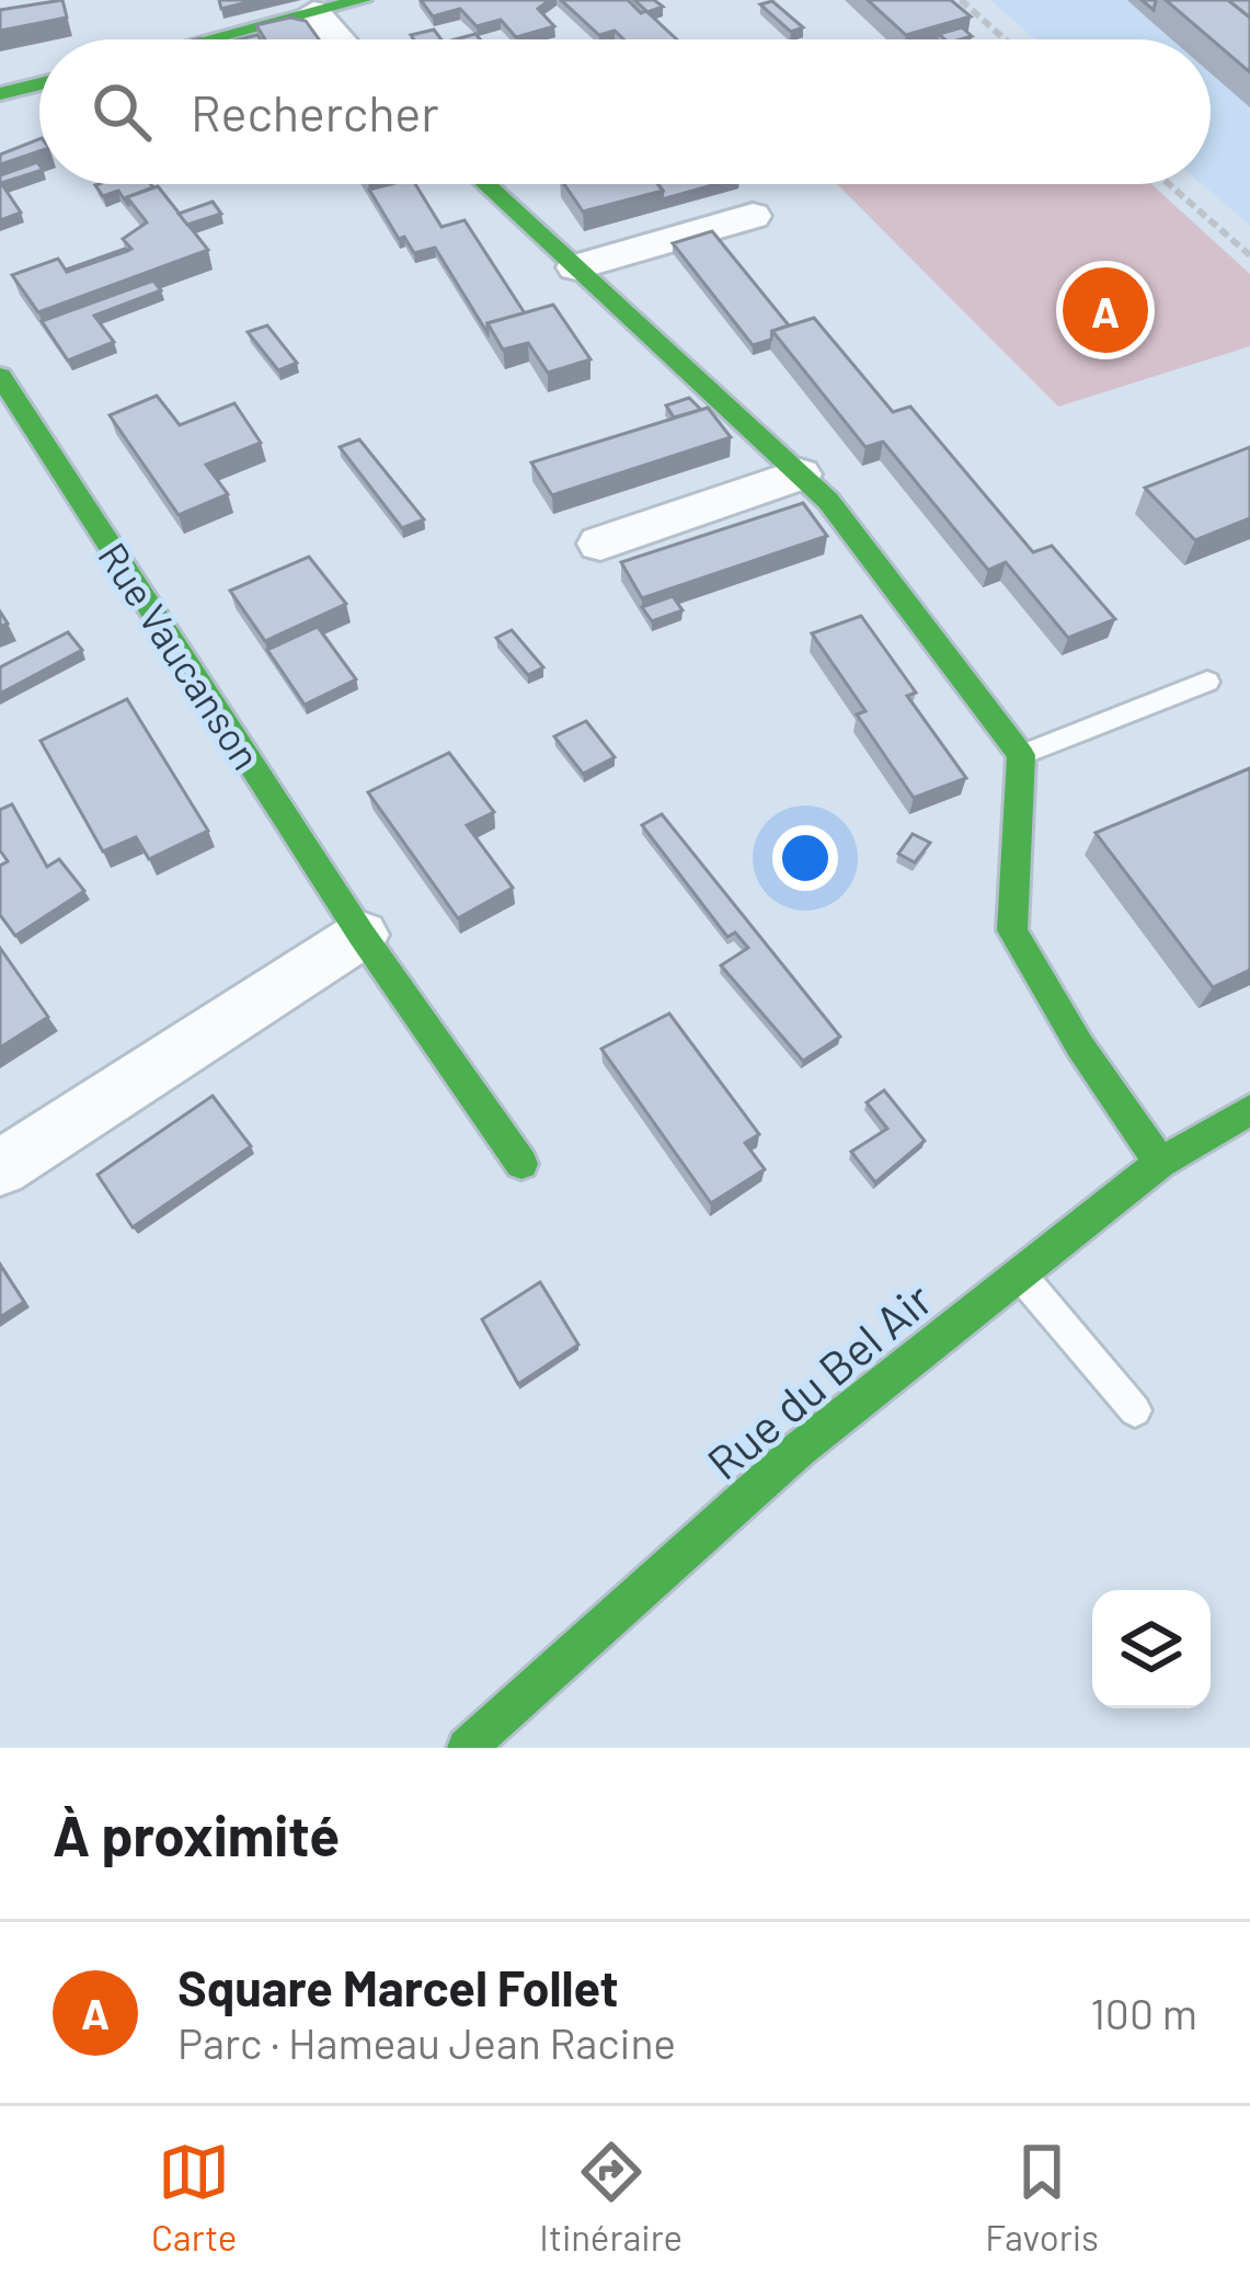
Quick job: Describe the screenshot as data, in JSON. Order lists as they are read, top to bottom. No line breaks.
{"streets":{"street":["Rue Vaucanson","Rue du Bel Air"]},"page":{"search":"Rechercher","pins":"A","heading":"À proximité","list":[{"mark":"A","name":"Square Marcel Follet","note":"Parc · Hameau Jean Racine","value":"100 m"}],"nav":["Carte","Itinéraire","Favoris"]}}
